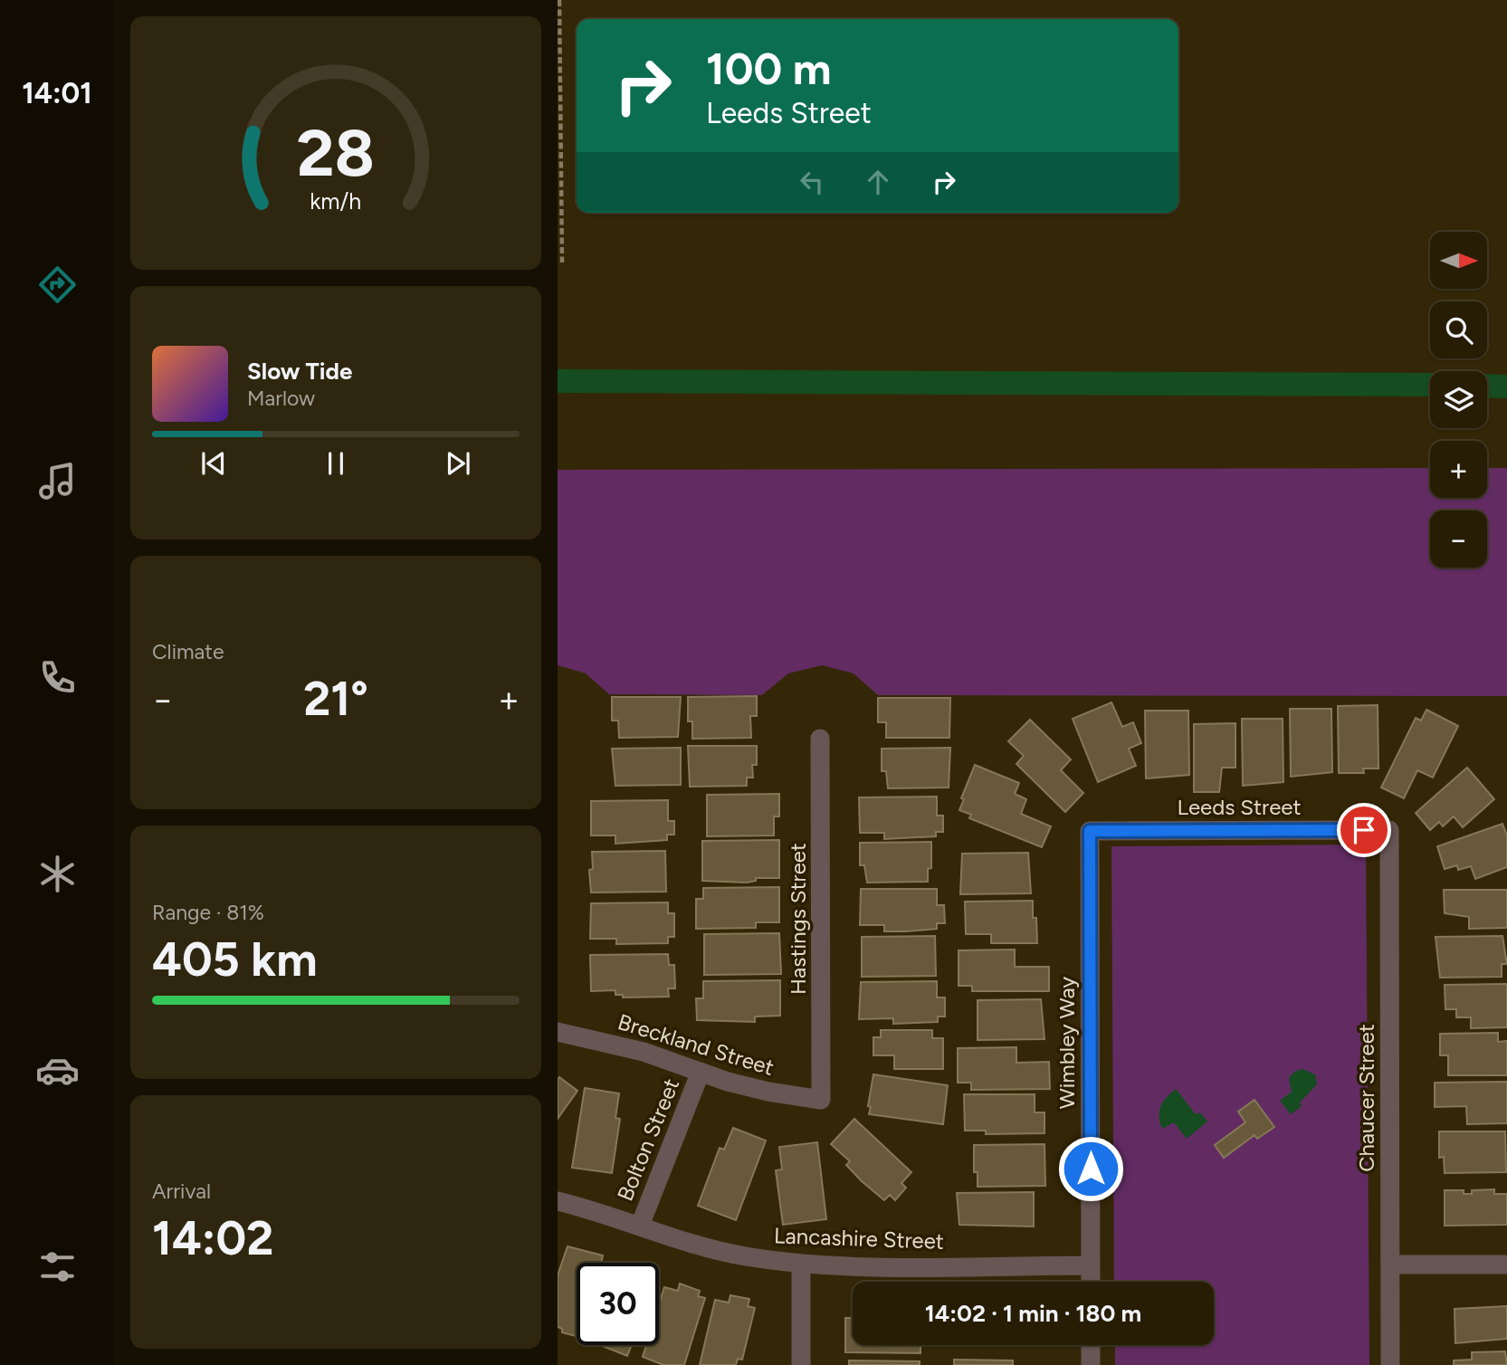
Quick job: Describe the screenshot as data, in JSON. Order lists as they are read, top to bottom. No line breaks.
{"streets":{"street":["Leeds Street","Hastings Street","Wimbley Way","Breckland Street","Chaucer Street","Bolton Street","Lancashire Street"]},"crossings":[["Leeds Street","Wimbley Way"],["Leeds Street","Chaucer Street"],["Hastings Street","Breckland Street"],["Wimbley Way","Lancashire Street"],["Breckland Street","Bolton Street"],["Bolton Street","Lancashire Street"]],"north":"right","page":{"tabs":"14:01","turn":["100 m","Leeds Street"],"map_buttons":["+","−"],"song":["Slow Tide","Marlow"],"tile":["Climate",["Range · 81%","405 km"],["Arrival","14:02"]],"heat":["−","21°","+"],"limit":"30","trip":"14:02 · 1 min · 180 m","gauge":["28","km/h"]}}
